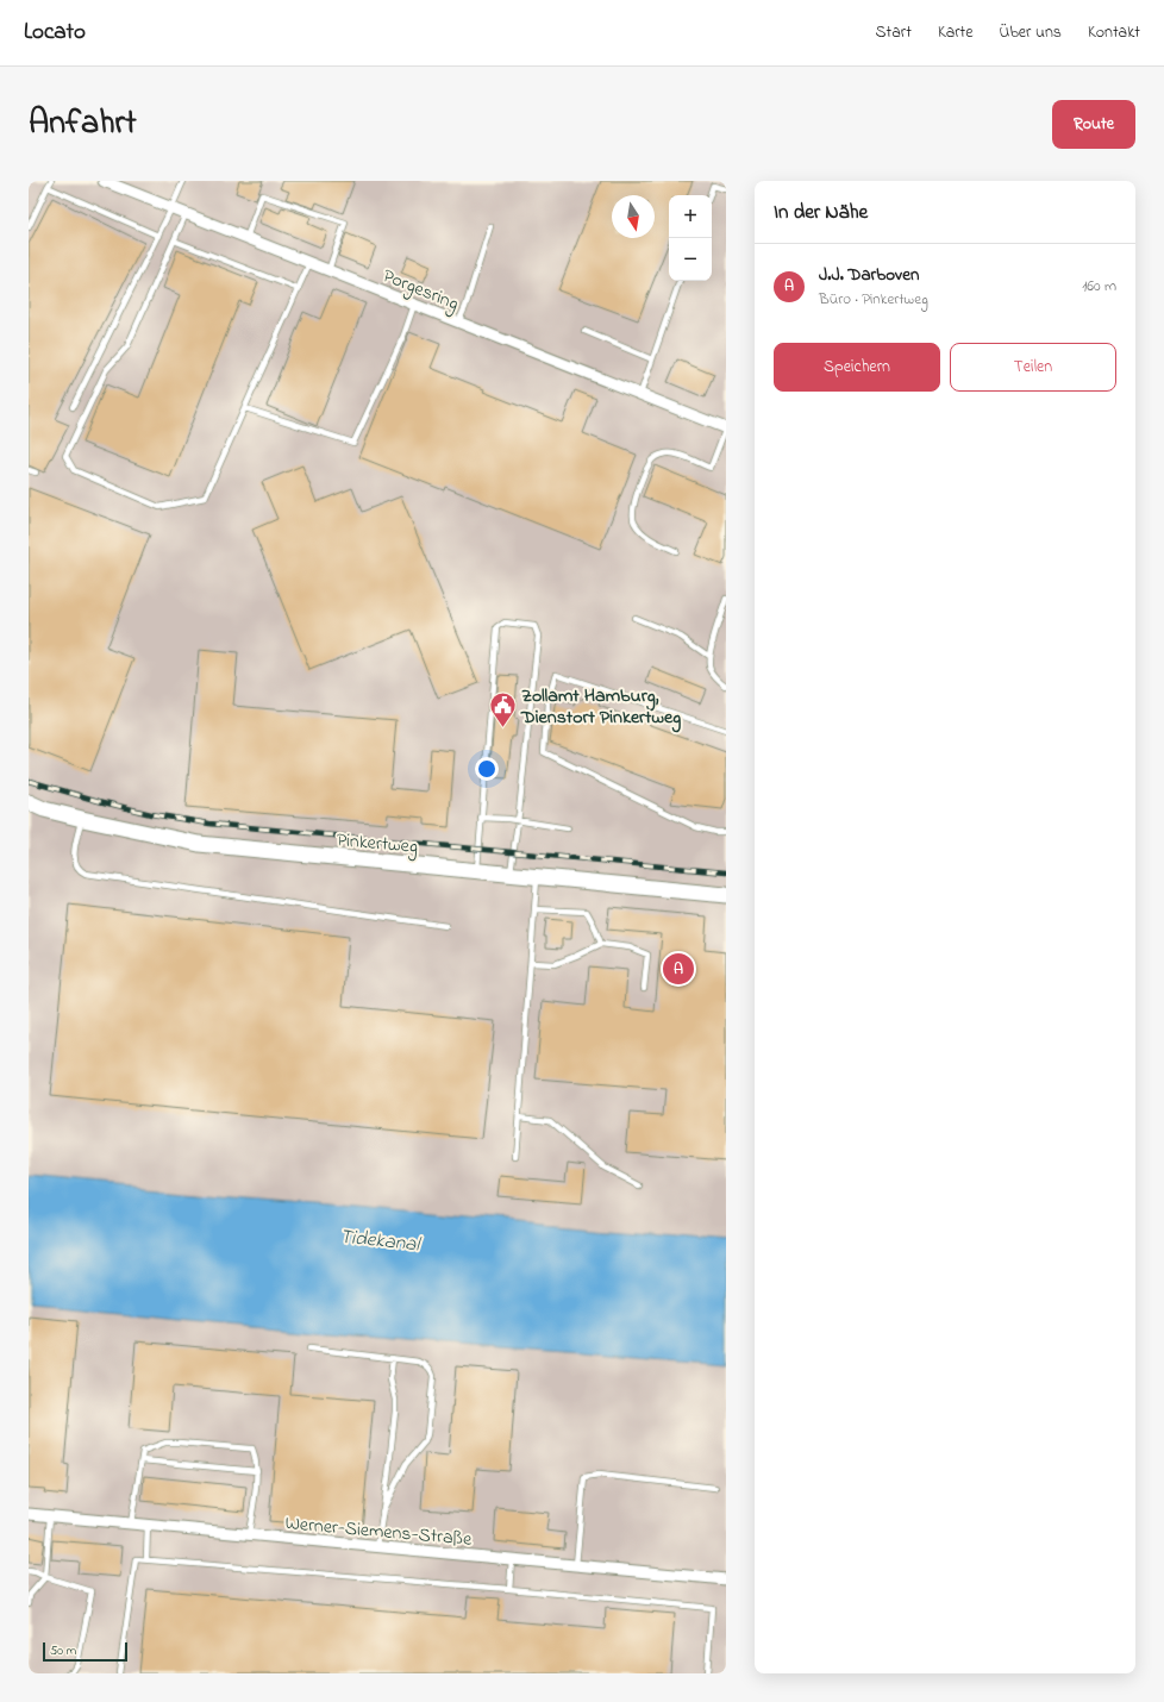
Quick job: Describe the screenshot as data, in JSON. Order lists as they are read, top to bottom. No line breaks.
{"streets":{"street":["Porgesring","Pinkertweg","Werner-Siemens-Straße"]},"water":["Tidekanal"],"places":{"public building":["Zollamt Hamburg, Dienstort Pinkertweg"]},"scale_bar":"50 m","north":"bottom","page":{"header":"Locato","nav":["Start","Karte","Über uns","Kontakt"],"title":"Anfahrt","buttons":["Route",["Speichern","Teilen"]],"heading":"In der Nähe","map_buttons":["+","−"],"list":[{"mark":"A","name":"J.J. Darboven","note":"Büro · Pinkertweg","value":"160 m"}],"pins":"A","scale":"50 m"}}
